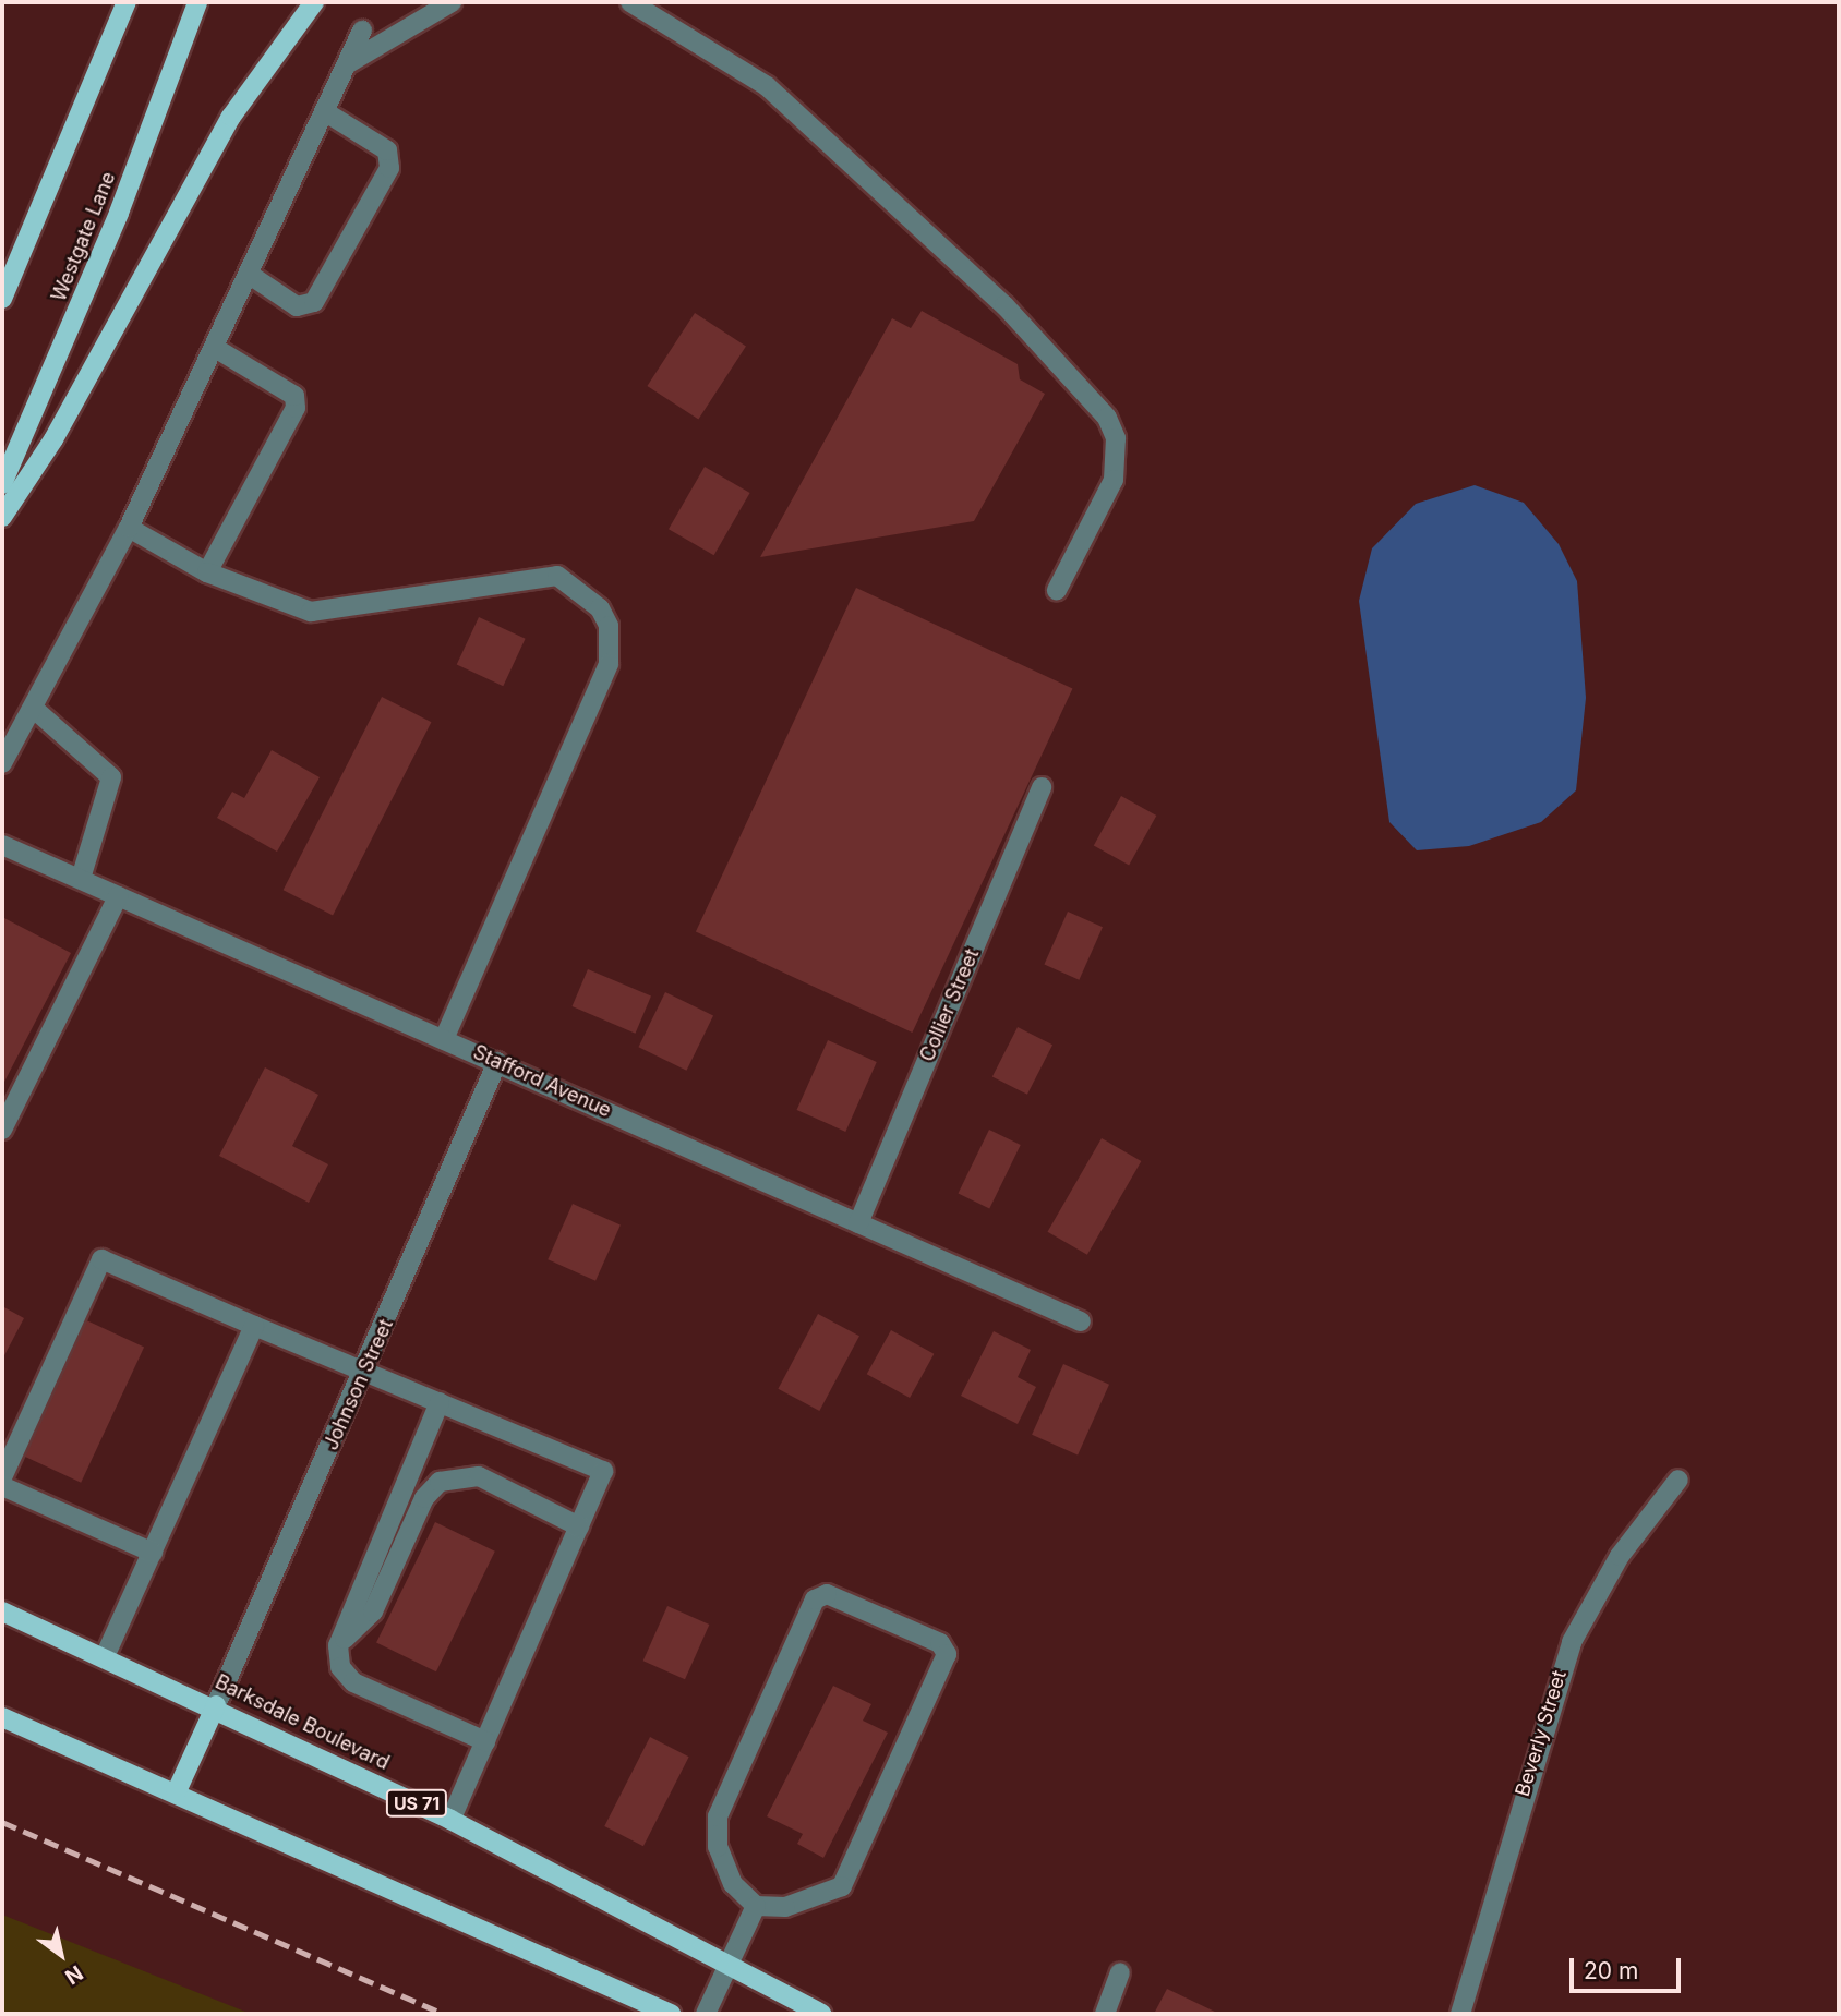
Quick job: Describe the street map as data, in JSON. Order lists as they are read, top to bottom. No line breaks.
{"streets":{"main road":["Westgate Lane","Barksdale Boulevard","US 71"],"street":["Collier Street","Stafford Avenue","Johnson Street","Beverly Street"]},"crossings":[["Collier Street","Stafford Avenue"],["Stafford Avenue","Johnson Street"],["Johnson Street","Barksdale Boulevard"]],"scale_bar":"20 m","north":"bottom right"}
